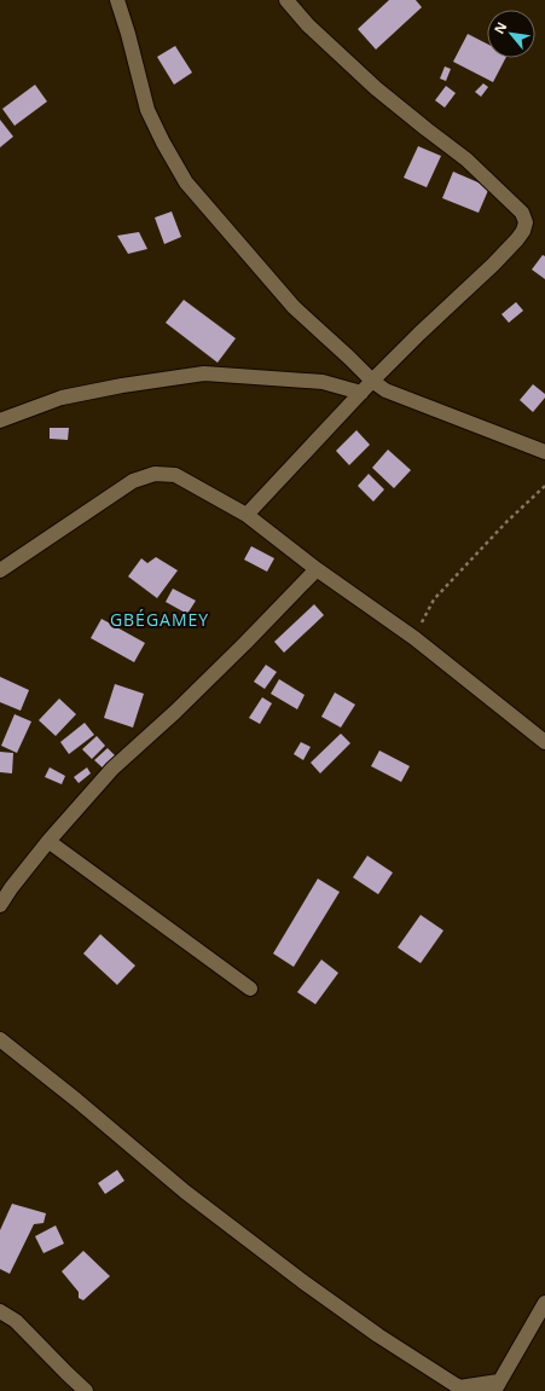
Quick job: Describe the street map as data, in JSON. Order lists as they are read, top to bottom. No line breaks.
{"districts":["GBÉGAMEY"],"north":"top left"}
